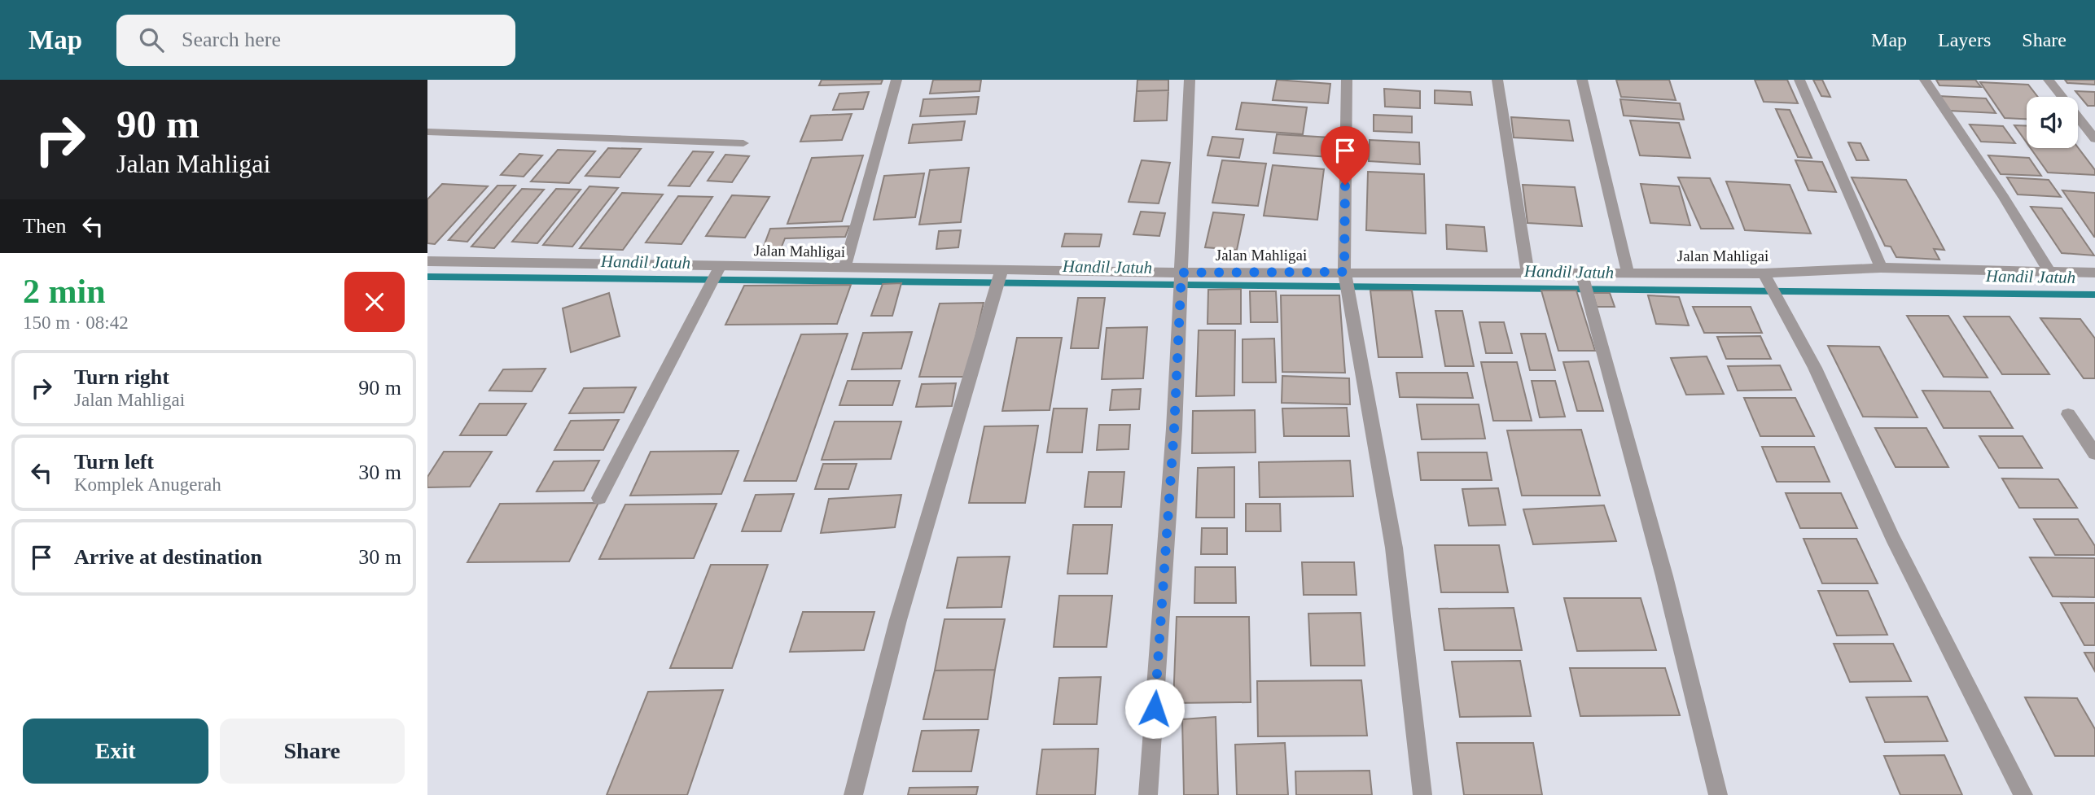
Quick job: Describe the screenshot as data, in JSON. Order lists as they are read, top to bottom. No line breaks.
{"streets":{"street":["Jalan Mahligai"]},"water":["Handil Jatuh"],"page":{"header":"Map","search":"Search here","nav":["Map","Layers","Share"],"turn":["90 m","Jalan Mahligai"],"then":"Then","heading":["2 min","150 m · 08:42"],"list":[{"name":"Turn right","note":"Jalan Mahligai","value":"90 m"},{"name":"Turn left","note":"Komplek Anugerah","value":"30 m"},{"name":"Arrive at destination","value":"30 m"}],"buttons":["Exit","Share"]}}
